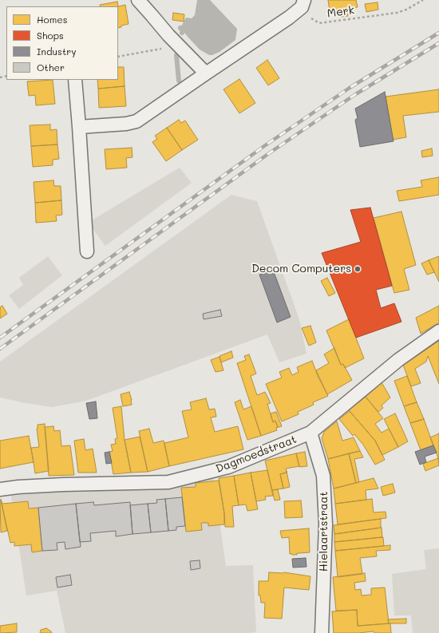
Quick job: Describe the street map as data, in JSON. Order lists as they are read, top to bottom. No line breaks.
{"streets":{"street":["Dagmoedstraat","Hielaartstraat"],"path":["Merk"]},"crossings":[["Dagmoedstraat","Hielaartstraat"]],"places":["Decom Computers"],"legend":["Homes","Shops","Industry","Other"]}
